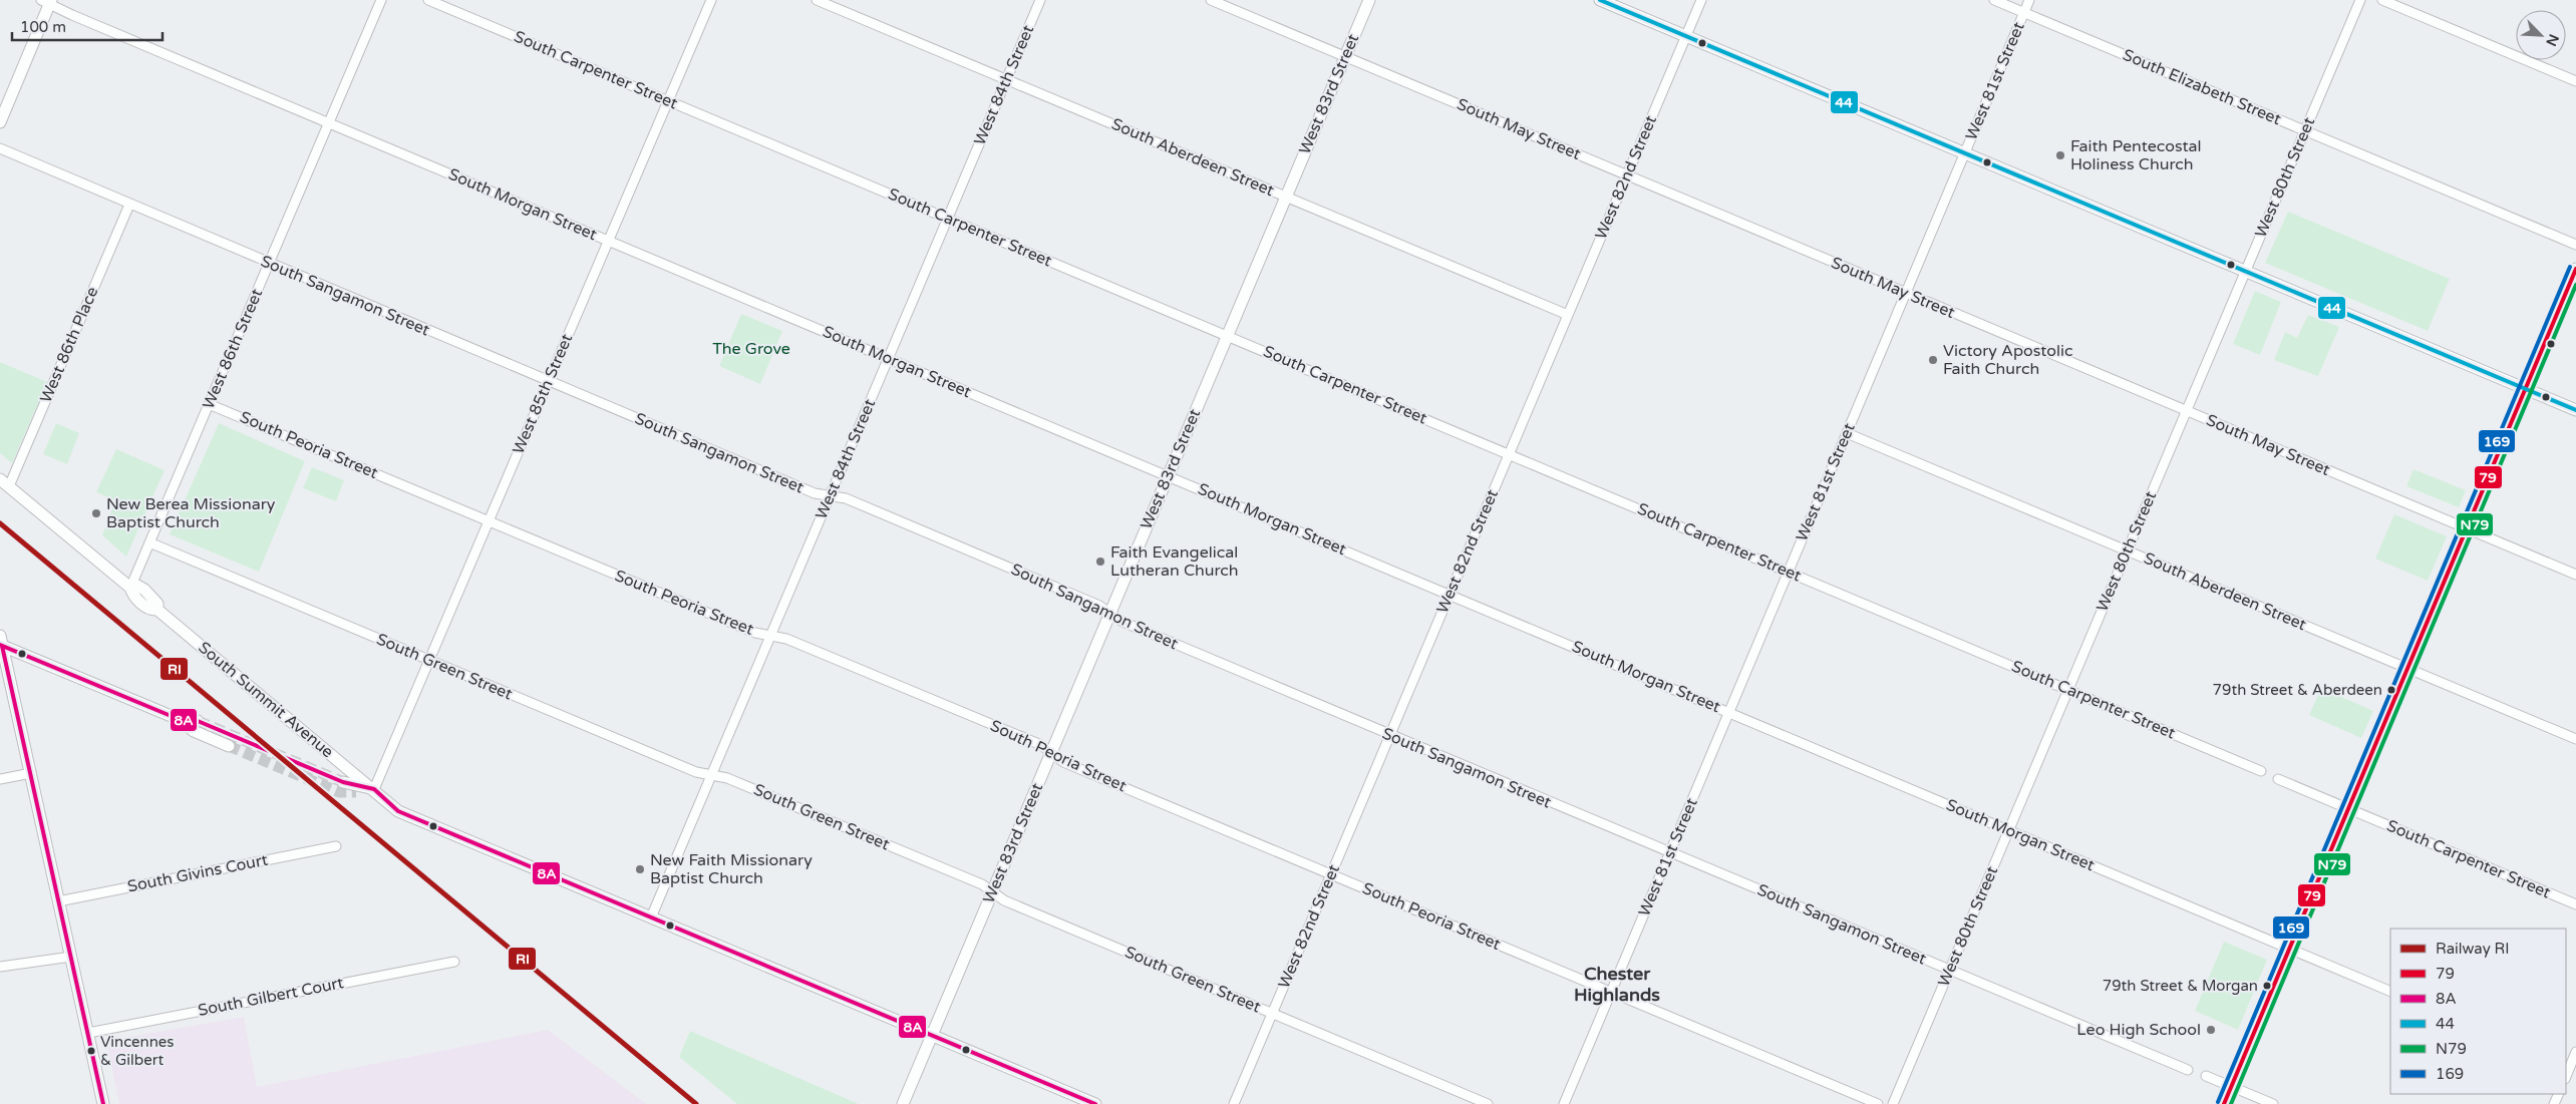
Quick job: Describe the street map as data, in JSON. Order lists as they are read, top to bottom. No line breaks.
{"streets":{"street":["South Carpenter Street","West 81st Street","West 84th Street","South Elizabeth Street","West 83rd Street","South May Street","South Aberdeen Street","West 82nd Street","West 80th Street","South Morgan Street","South Sangamon Street","West 86th Place","West 86th Street","West 85th Street","South Peoria Street","South Green Street","South Summit Avenue","South Givins Court","South Gilbert Court"]},"crossings":[["South Carpenter Street","West 81st Street"],["South Carpenter Street","West 84th Street"],["South Carpenter Street","West 83rd Street"],["South Carpenter Street","West 82nd Street"],["South Carpenter Street","West 80th Street"],["South Carpenter Street","West 85th Street"],["West 81st Street","South Elizabeth Street"],["West 81st Street","South May Street"],["West 81st Street","South Aberdeen Street"],["West 81st Street","South Morgan Street"],["West 81st Street","South Sangamon Street"],["West 81st Street","South Peoria Street"],["West 84th Street","South Aberdeen Street"],["West 84th Street","South Morgan Street"],["West 84th Street","South Sangamon Street"],["West 84th Street","South Peoria Street"],["West 84th Street","South Green Street"],["West 84th Street","South Summit Avenue"],["South Elizabeth Street","West 80th Street"],["West 83rd Street","South May Street"],["West 83rd Street","South Aberdeen Street"],["West 83rd Street","South Morgan Street"],["West 83rd Street","South Sangamon Street"],["West 83rd Street","South Peoria Street"],["West 83rd Street","South Green Street"],["West 83rd Street","South Summit Avenue"],["South May Street","West 82nd Street"],["South May Street","West 80th Street"],["South Aberdeen Street","West 82nd Street"],["South Aberdeen Street","West 80th Street"],["West 82nd Street","South Morgan Street"],["West 82nd Street","South Sangamon Street"],["West 82nd Street","South Peoria Street"],["West 82nd Street","South Green Street"],["West 80th Street","South Morgan Street"],["West 80th Street","South Sangamon Street"],["South Morgan Street","West 86th Street"],["South Morgan Street","West 85th Street"],["South Sangamon Street","West 86th Place"],["South Sangamon Street","West 86th Street"],["South Sangamon Street","West 85th Street"],["West 86th Place","South Summit Avenue"],["West 86th Street","South Peoria Street"],["West 86th Street","South Green Street"],["West 86th Street","South Summit Avenue"],["West 85th Street","South Peoria Street"],["West 85th Street","South Green Street"],["West 85th Street","South Summit Avenue"]],"districts":["Chester Highlands"],"parks":["The Grove"],"places":["Faith Pentecostal Holiness Church","Victory Apostolic Faith Church","New Berea Missionary Baptist Church","Faith Evangelical Lutheran Church","79th Street & Aberdeen","New Faith Missionary Baptist Church","79th Street & Morgan","Leo High School","Vincennes & Gilbert"],"lines":["transit line 44","transit line 169","transit line 79","transit line N79","rail line RI","transit line 8A"],"legend":["Railway RI","79","8A","44","N79","169"],"scale_bar":"100 m","north":"bottom right"}
